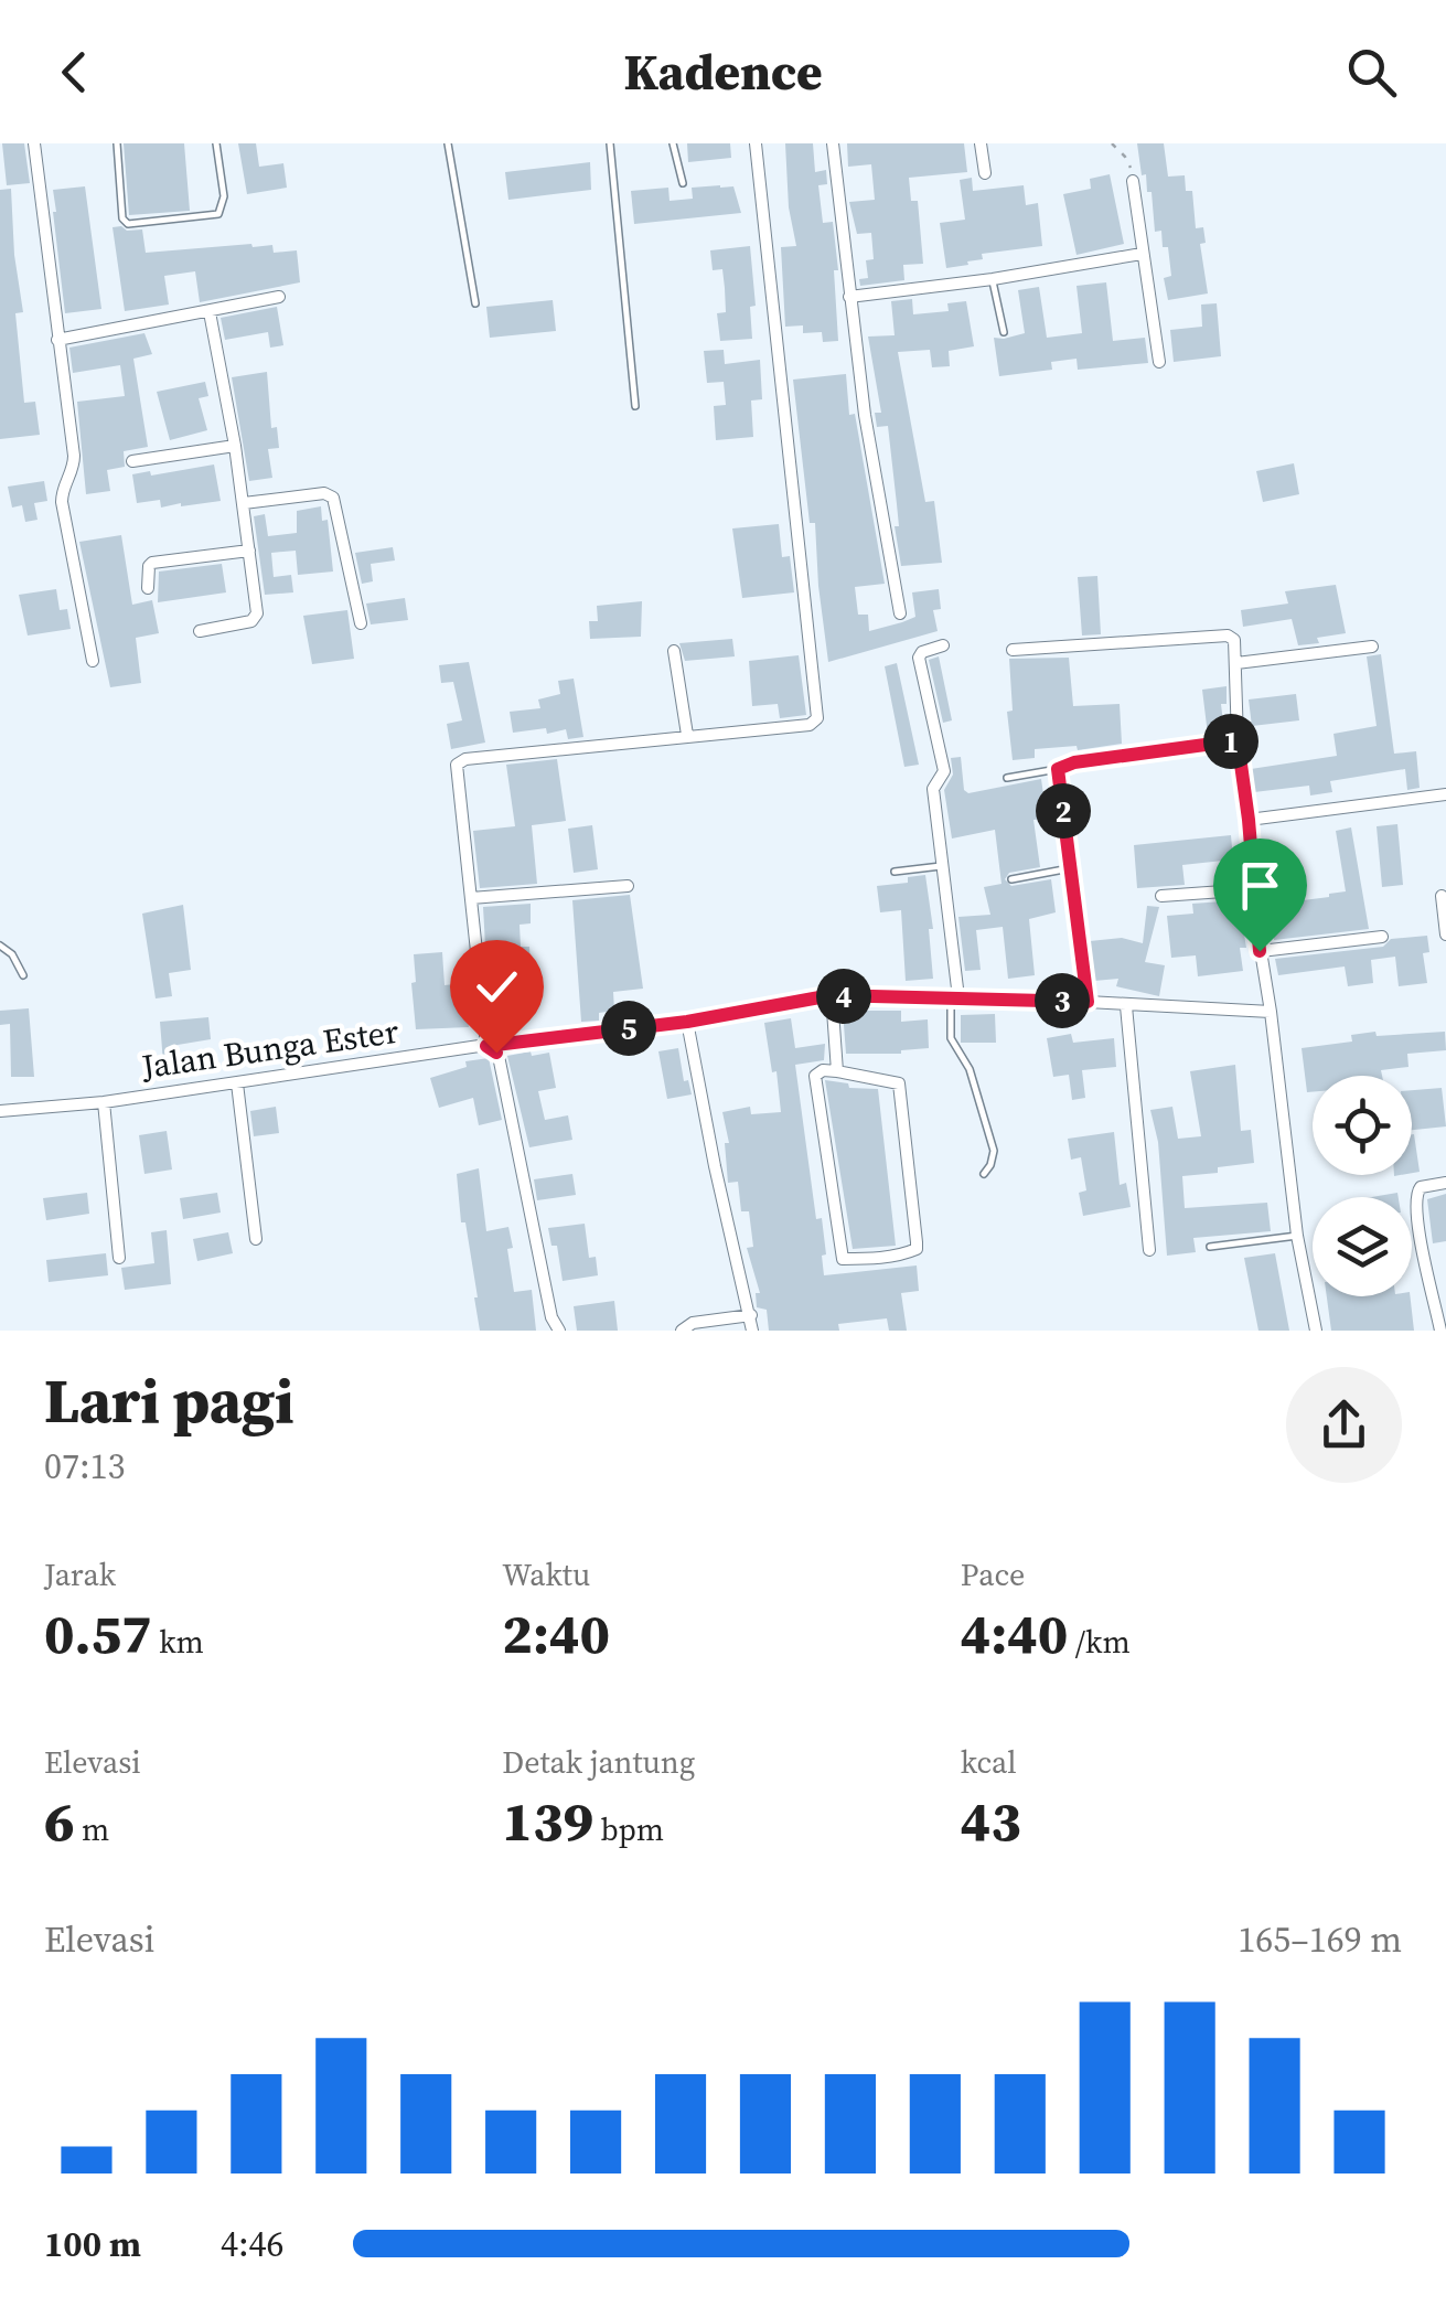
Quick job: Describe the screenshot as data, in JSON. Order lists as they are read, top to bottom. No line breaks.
{"streets":{"street":["Jalan Bunga Ester"]},"page":{"header":"Kadence","pins":["1","2","4","3","5"],"heading":["Lari pagi","07:13"],"stats":[["Jarak","0.57 km"],["Waktu","2:40"],["Pace","4:40 /km"],["Elevasi","6 m"],["Detak jantung","139 bpm"],["kcal","43"]],"chart":["Elevasi","165–169 m"],"list":[{"name":"100 m","note":"4:46"}]}}
